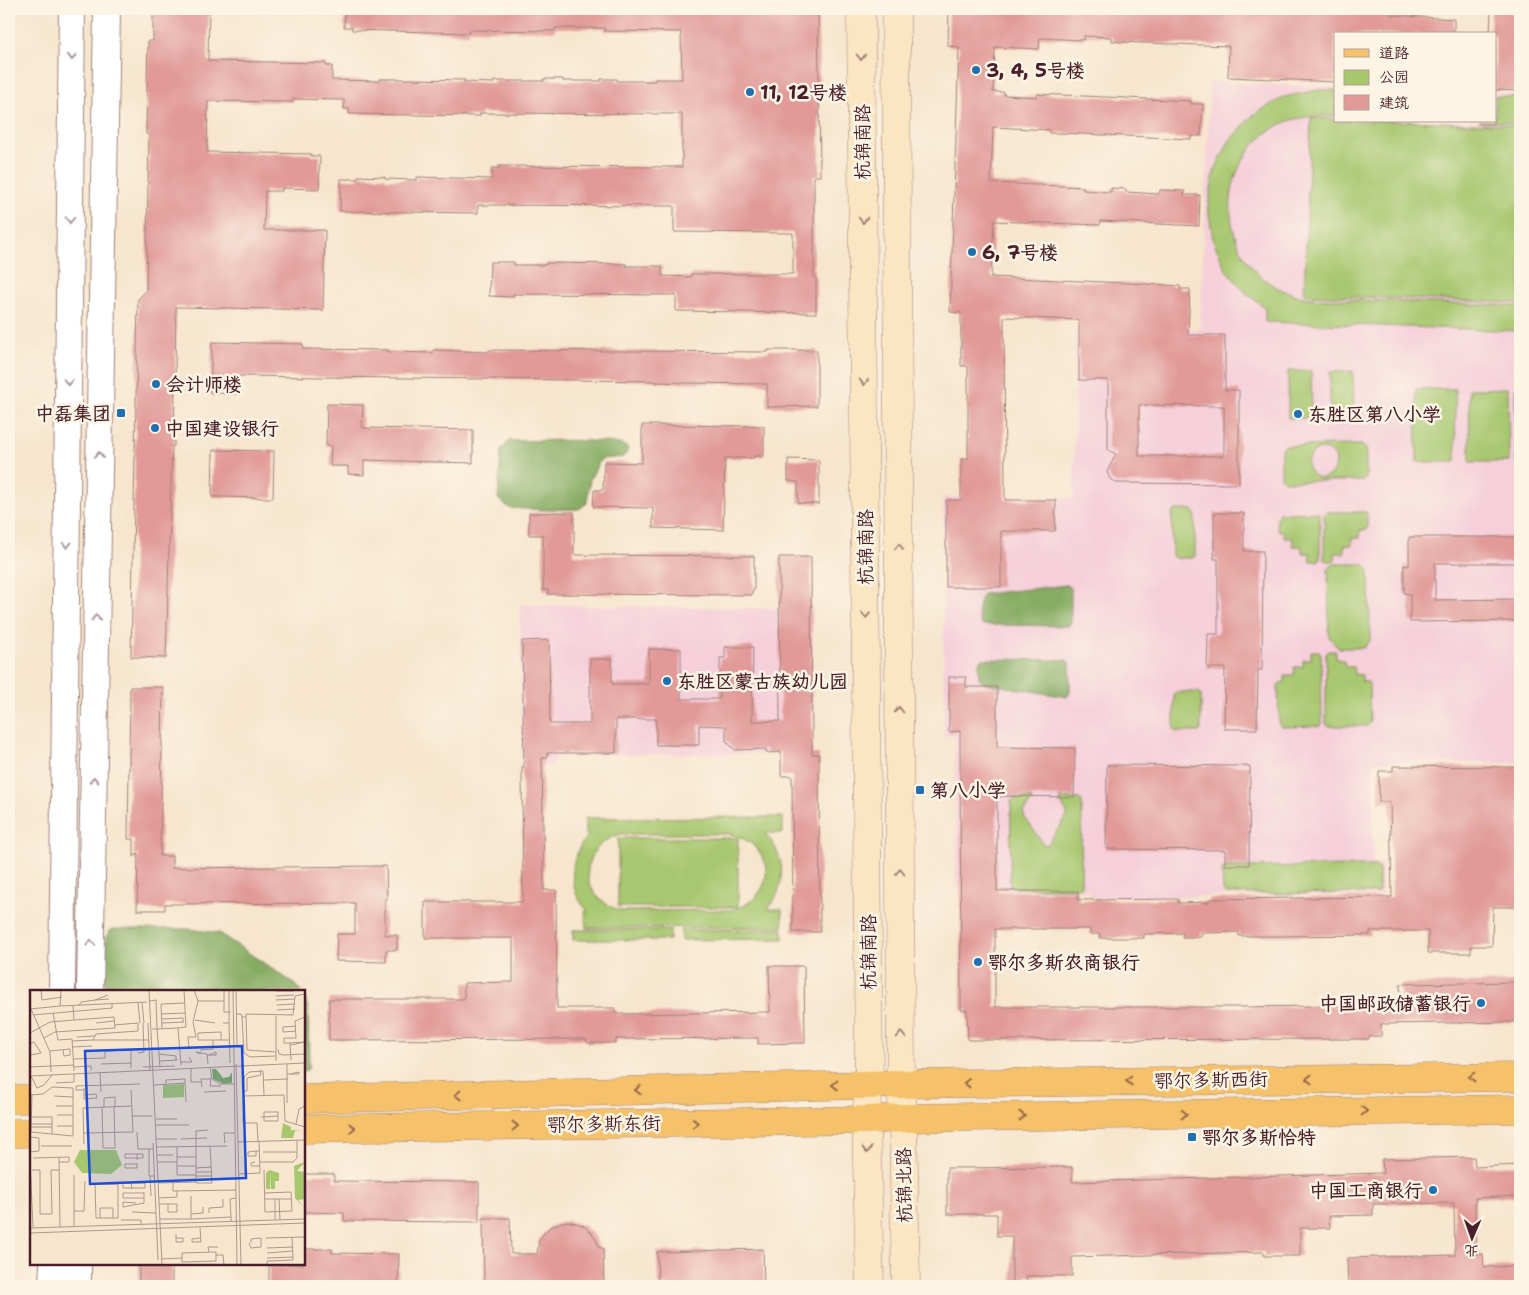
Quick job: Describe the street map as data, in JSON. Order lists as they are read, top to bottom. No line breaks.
{"streets":{"main road":["杭锦南路","鄂尔多斯西街","鄂尔多斯东街","杭锦北路"]},"crossings":[["杭锦南路","鄂尔多斯西街"],["杭锦南路","鄂尔多斯东街"],["杭锦南路","杭锦北路"],["鄂尔多斯西街","鄂尔多斯东街"],["鄂尔多斯西街","杭锦北路"],["鄂尔多斯东街","杭锦北路"]],"places":{"other":["3, 4, 5号楼","11, 12号楼","6, 7号楼","会计师楼","东胜区第八小学","中国建设银行","东胜区蒙古族幼儿园","鄂尔多斯农商银行","中国邮政储蓄银行","中国工商银行"],"transit":["中磊集团","第八小学","鄂尔多斯恰特"]},"legend":["道路","公园","建筑"],"north":"bottom"}
